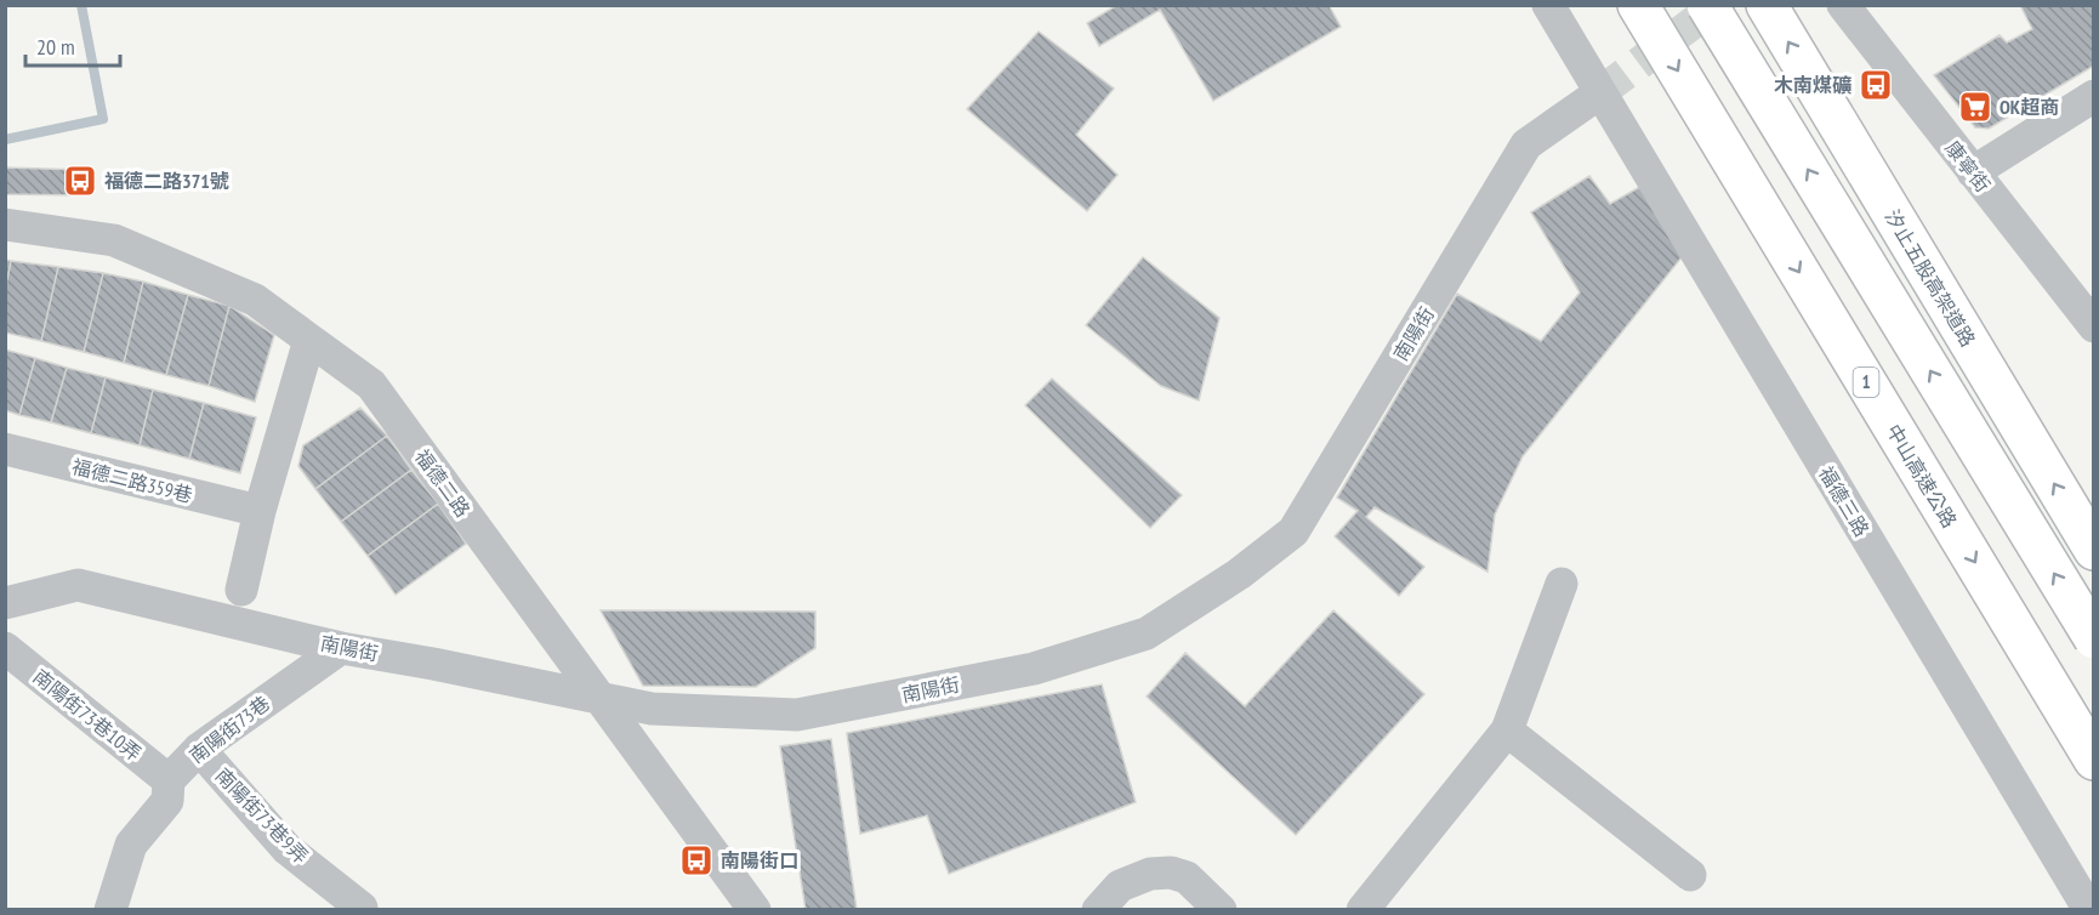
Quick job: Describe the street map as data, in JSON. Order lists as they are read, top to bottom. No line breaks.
{"streets":{"highway":["汐止五股高架道路","1","中山高速公路"],"street":["康寧街","南陽街","福德二路359巷","福德二路","福德三路","南陽街73巷10弄","南陽街73巷","南陽街73巷9弄"]},"crossings":[["南陽街","福德二路"],["南陽街","福德三路"],["南陽街","南陽街73巷"],["南陽街73巷10弄","南陽街73巷"],["南陽街73巷","南陽街73巷9弄"]],"places":{"bus stop":["木南煤礦","福德二路371號","南陽街口"],"supermarket":["OK超商"]},"scale_bar":"20 m"}
